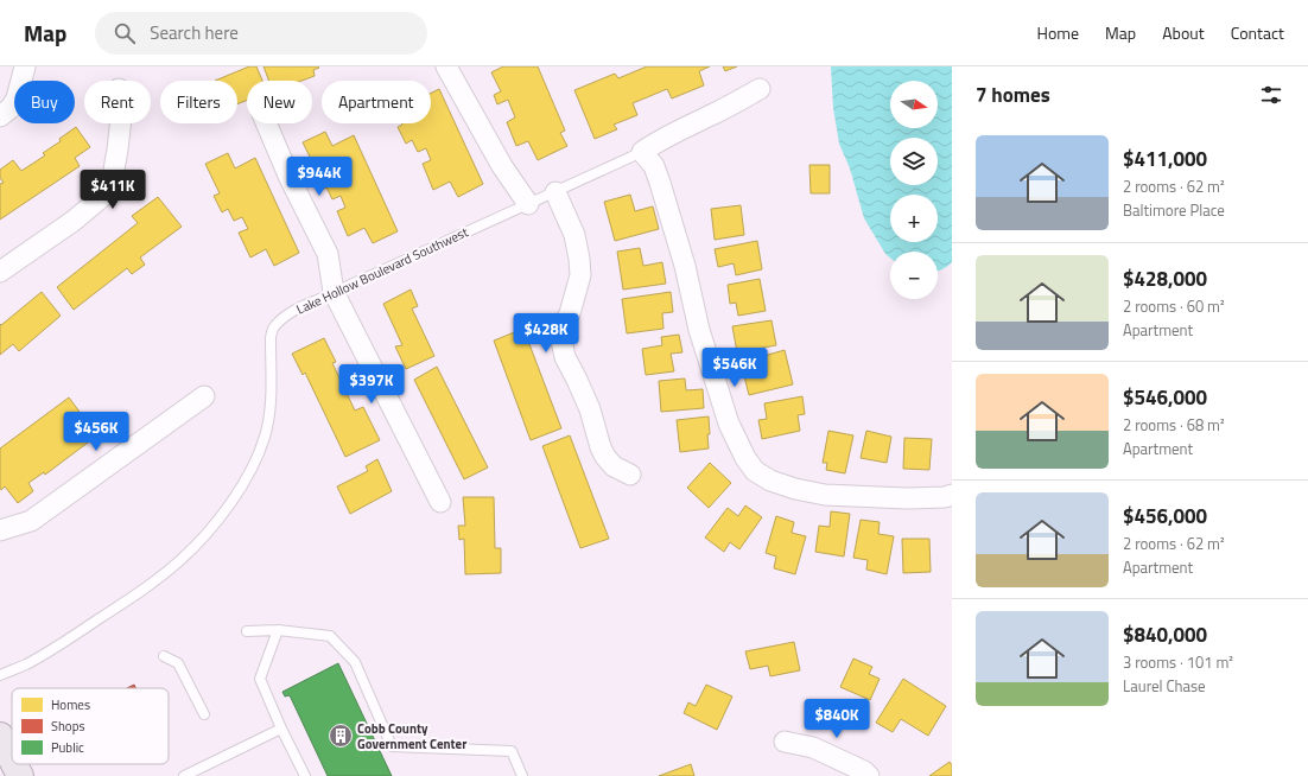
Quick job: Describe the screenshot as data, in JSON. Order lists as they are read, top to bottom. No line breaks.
{"streets":{"lane":["Lake Hollow Boulevard Southwest"]},"places":{"building":["Cobb County Government Center"]},"legend":["Homes","Shops","Public"],"north":"right","page":{"header":"Map","search":"Search here","nav":["Home","Map","About","Contact"],"heading":"7 homes","map_buttons":["+","−"],"chip":["Buy","Rent","Filters","New","Apartment"],"list":[{"name":"$411,000","note":"2 rooms · 62 m² · Baltimore Place"},{"name":"$428,000","note":"2 rooms · 60 m² · Apartment"},{"name":"$546,000","note":"2 rooms · 68 m² · Apartment"},{"name":"$456,000","note":"2 rooms · 62 m² · Apartment"},{"name":"$840,000","note":"3 rooms · 101 m² · Laurel Chase"}],"price":["$944K","$411K","$428K","$546K","$397K","$456K","$840K"]}}
